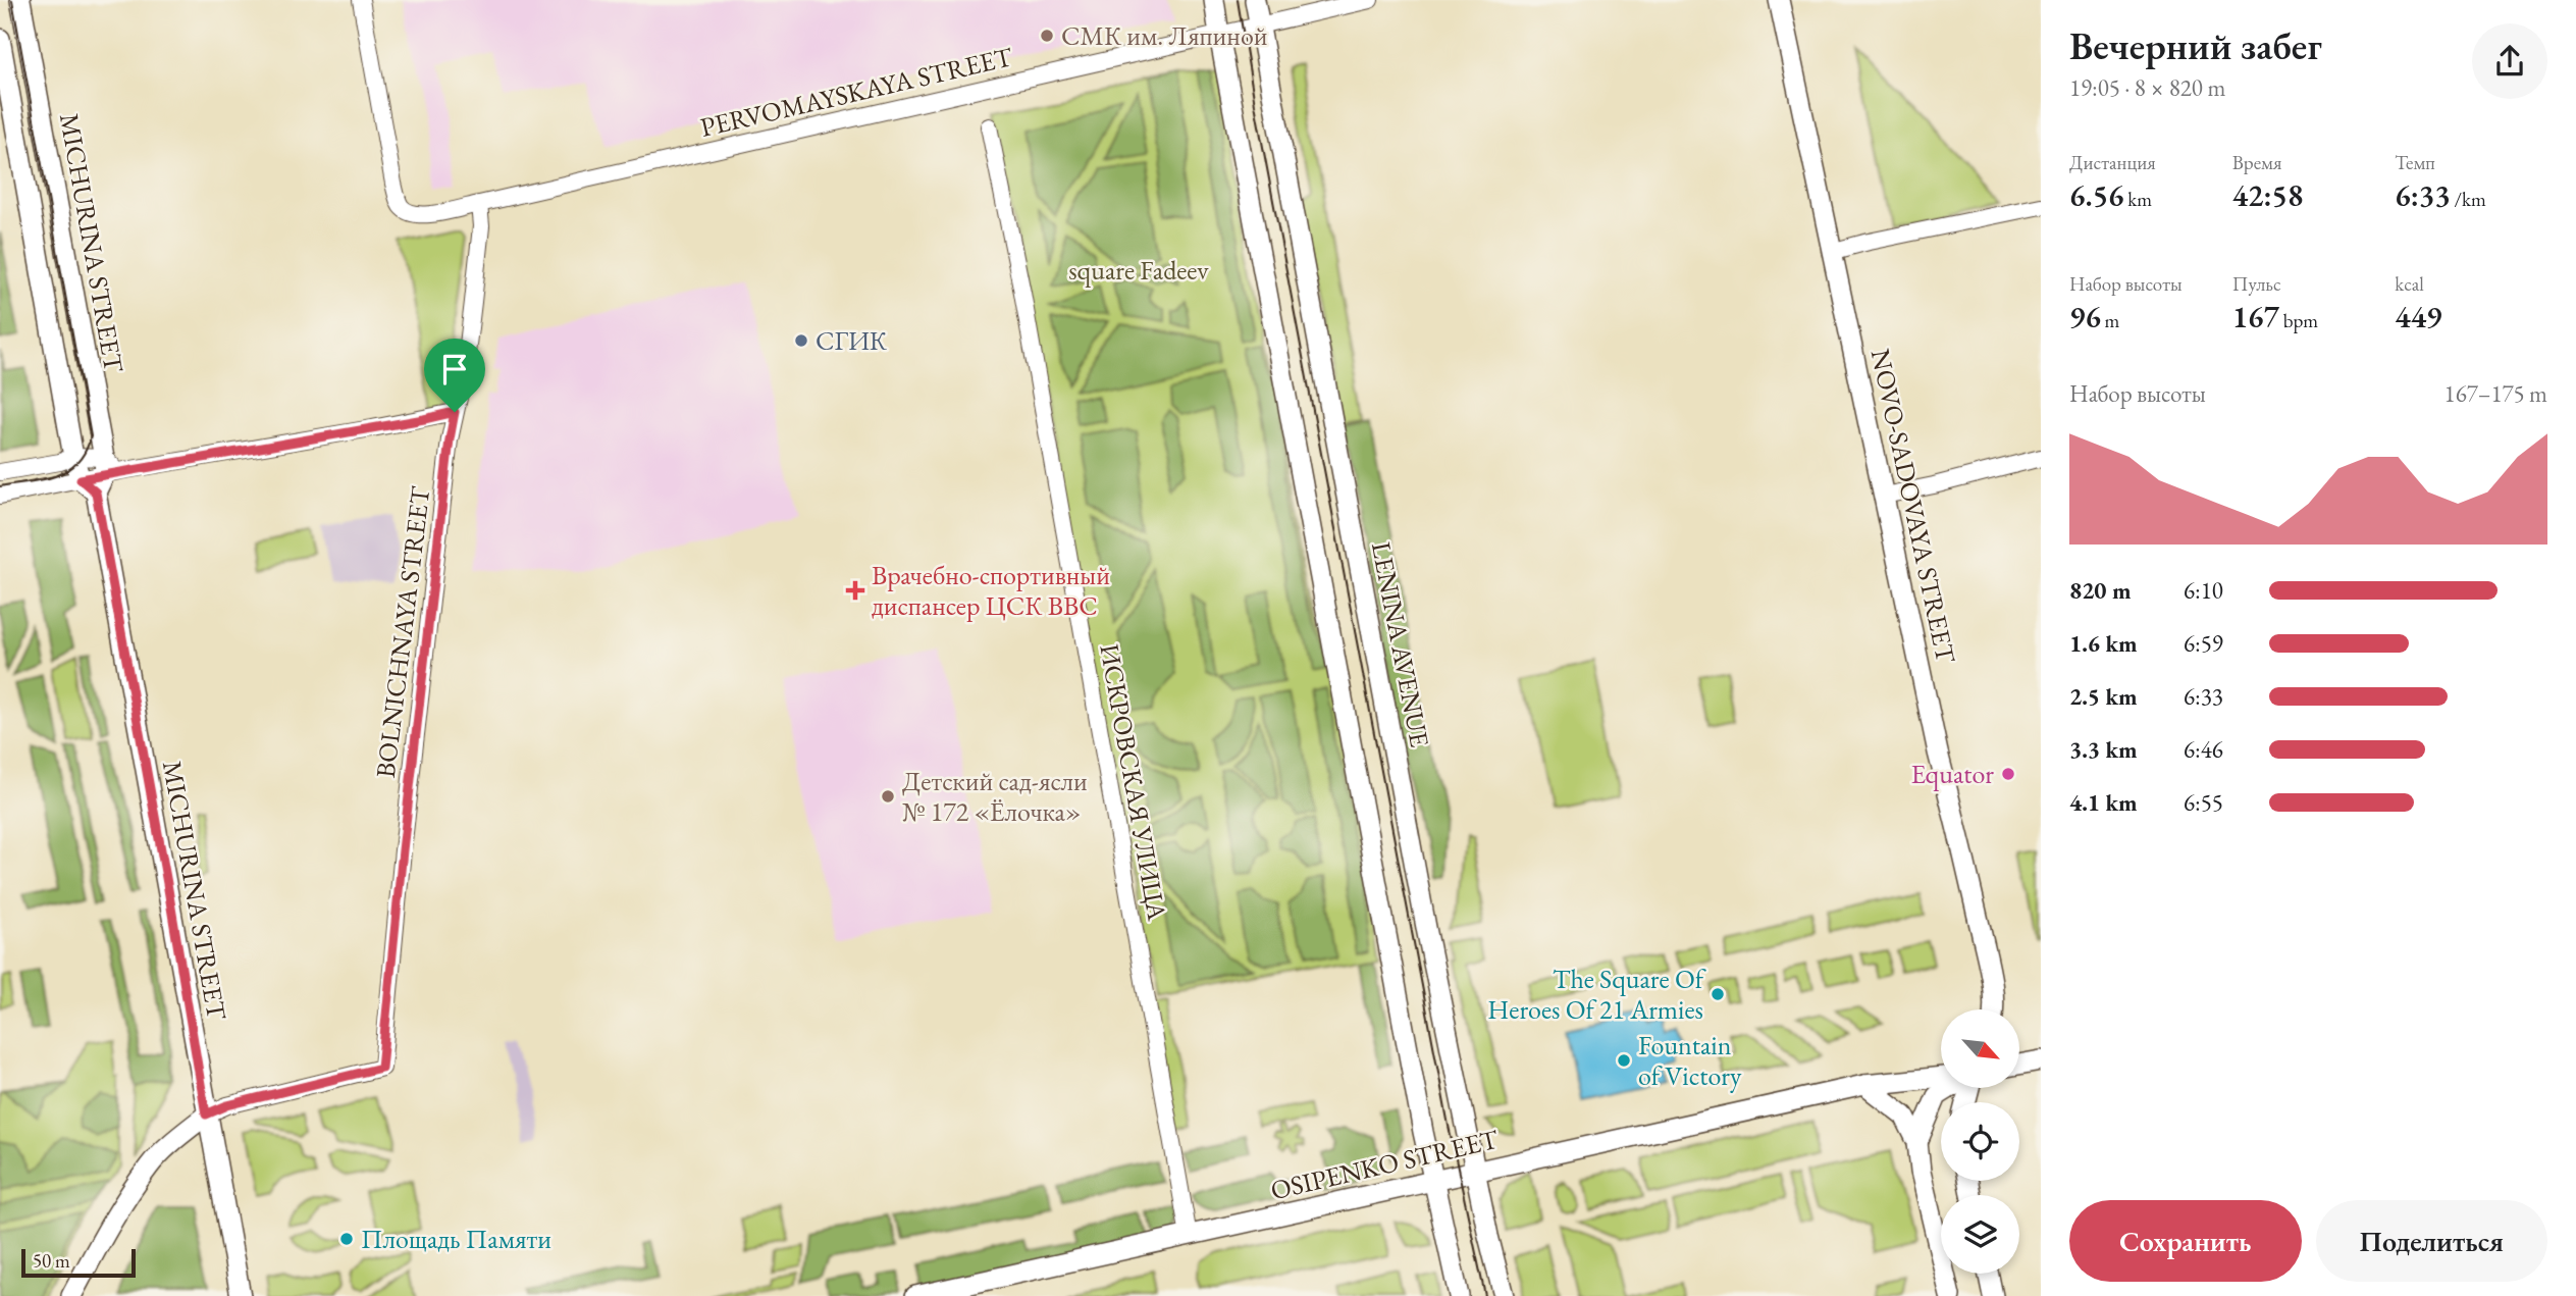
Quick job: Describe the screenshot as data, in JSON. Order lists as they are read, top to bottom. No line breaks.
{"streets":{"main road":["MICHURINA STREET","NOVO-SADOVAYA STREET","LENINA AVENUE","OSIPENKO STREET"],"street":["PERVOMAYSKAYA STREET","BOLNICHNAYA STREET","ИСКРОВСКАЯ УЛИЦА"]},"crossings":[["PERVOMAYSKAYA STREET","BOLNICHNAYA STREET"],["PERVOMAYSKAYA STREET","LENINA AVENUE"],["MICHURINA STREET","BOLNICHNAYA STREET"],["LENINA AVENUE","OSIPENKO STREET"],["ИСКРОВСКАЯ УЛИЦА","OSIPENKO STREET"]],"parks":["square Fadeev"],"places":{"other":["СМК им. Ляпиной","СГИК","Equator","Детский сад-ясли № 172 «Ёлочка»","The Square Of Heroes Of 21 Armies","Fountain of Victory","Площадь Памяти"],"health":["Врачебно-спортивный диспансер ЦСК ВВС"]},"scale_bar":"50 m","north":"bottom right","page":{"heading":["Вечерний забег","19:05 · 8 × 820 m"],"stats":[["Дистанция","6.56 km"],["Время","42:58"],["Темп","6:33 /km"],["Набор высоты","96 m"],["Пульс","167 bpm"],["kcal","449"]],"chart":["Набор высоты","167–175 m"],"list":[{"name":"820 m","note":"6:10"},{"name":"1.6 km","note":"6:59"},{"name":"2.5 km","note":"6:33"},{"name":"3.3 km","note":"6:46"},{"name":"4.1 km","note":"6:55"}],"buttons":["Сохранить","Поделиться"],"scale":"50 m"}}
